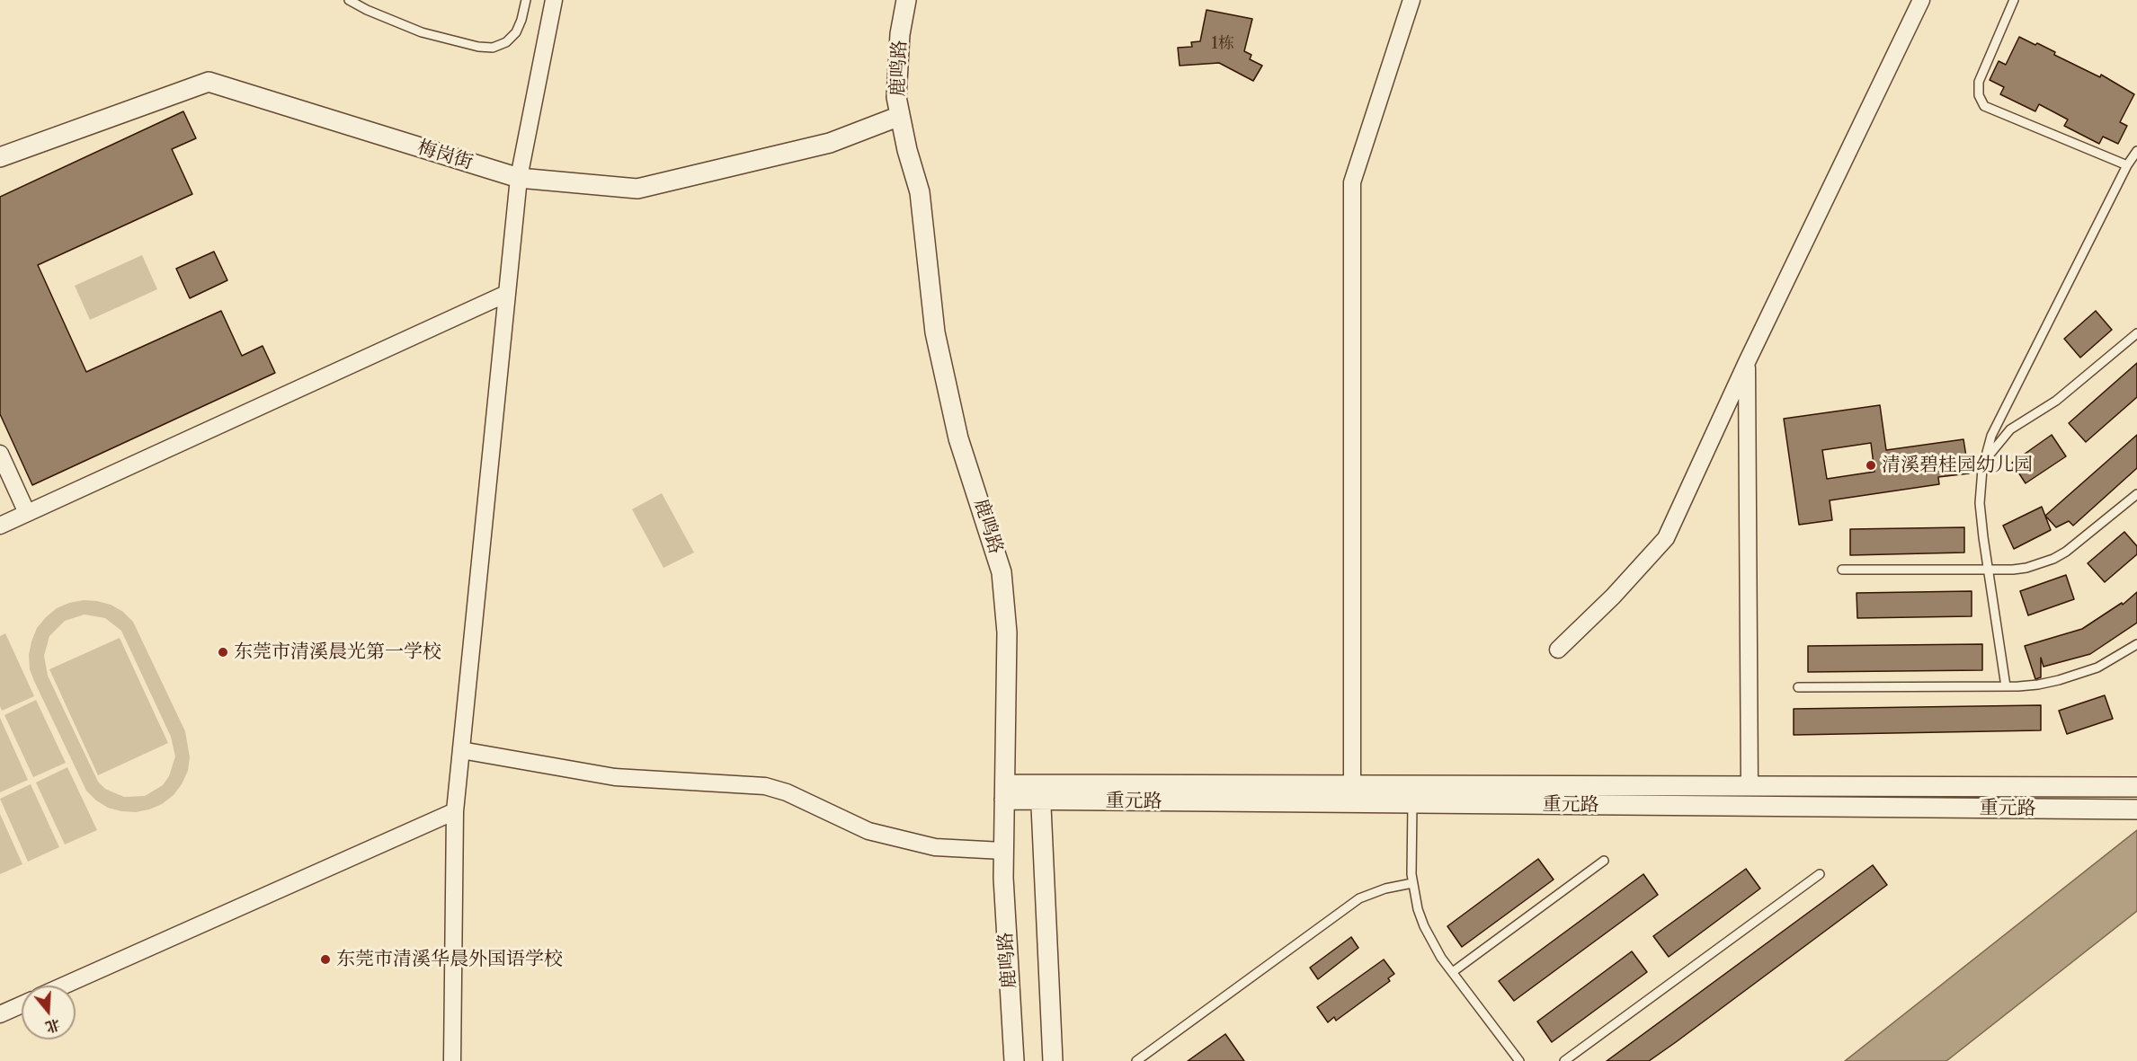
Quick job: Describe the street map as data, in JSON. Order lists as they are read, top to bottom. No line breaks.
{"streets":{"street":["鹿鸣路","梅岗街","重元路"]},"crossings":[["鹿鸣路","梅岗街"],["鹿鸣路","重元路"]],"places":["清溪碧桂园幼儿园","东莞市清溪晨光第一学校","东莞市清溪华晨外国语学校"],"house_numbers":["1栋"],"north":"bottom"}
